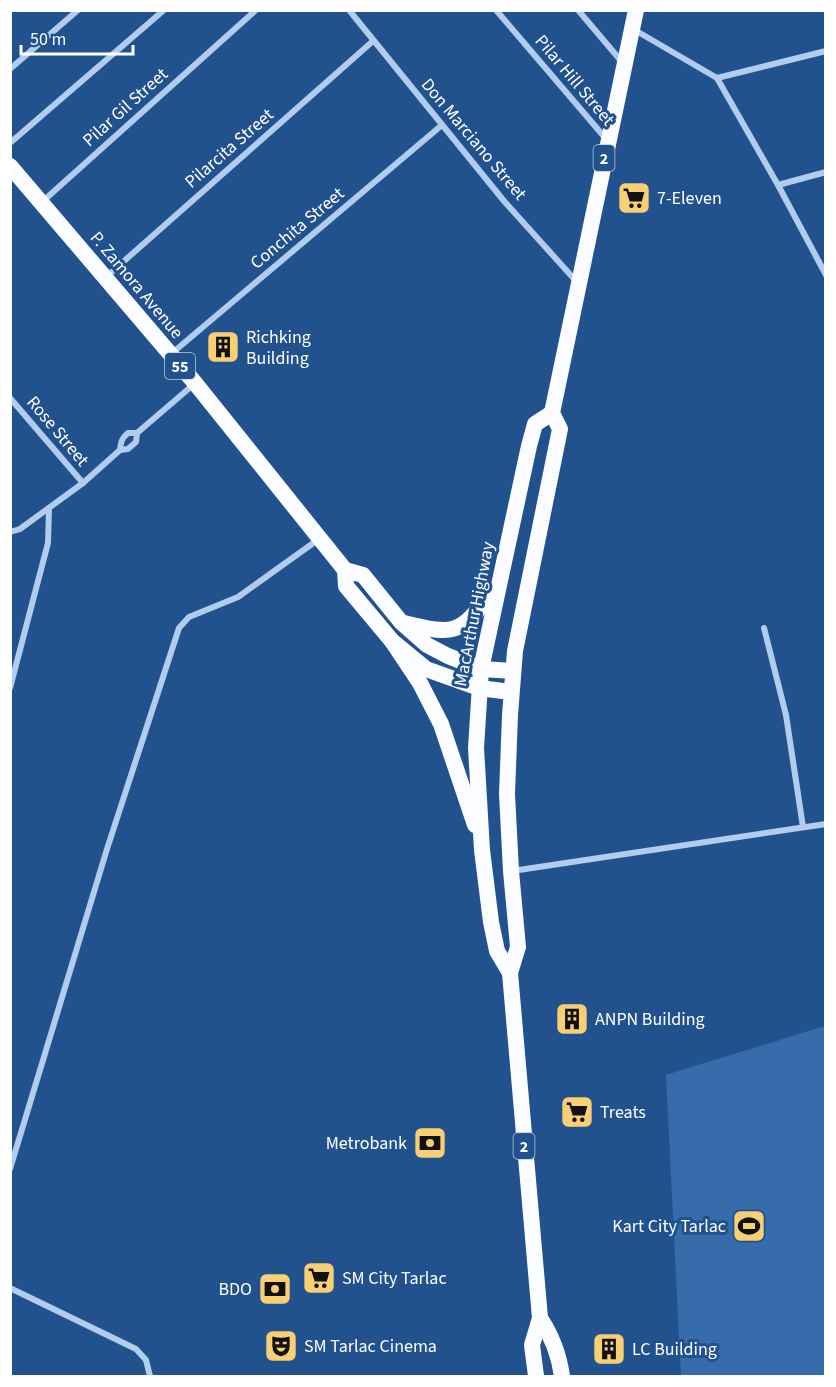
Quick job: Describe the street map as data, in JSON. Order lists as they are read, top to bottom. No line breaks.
{"streets":{"highway":["2","P. Zamora Avenue","55","MacArthur Highway"],"street":["Pilar Hill Street","Pilar Gil Street","Don Marciano Street","Pilarcita Street","Conchita Street","Rose Street"]},"crossings":[["Pilar Hill Street","MacArthur Highway"],["Pilar Gil Street","P. Zamora Avenue"],["Don Marciano Street","Pilarcita Street"],["Don Marciano Street","Conchita Street"],["Don Marciano Street","MacArthur Highway"],["Pilarcita Street","P. Zamora Avenue"],["Conchita Street","P. Zamora Avenue"],["P. Zamora Avenue","MacArthur Highway"]],"places":{"supermarket":["7-Eleven","Treats","SM City Tarlac"],"building":["Richking Building","ANPN Building","LC Building"],"bank":["Metrobank","BDO"],"sports":["Kart City Tarlac"],"theatre":["SM Tarlac Cinema"]},"scale_bar":"50 m"}
